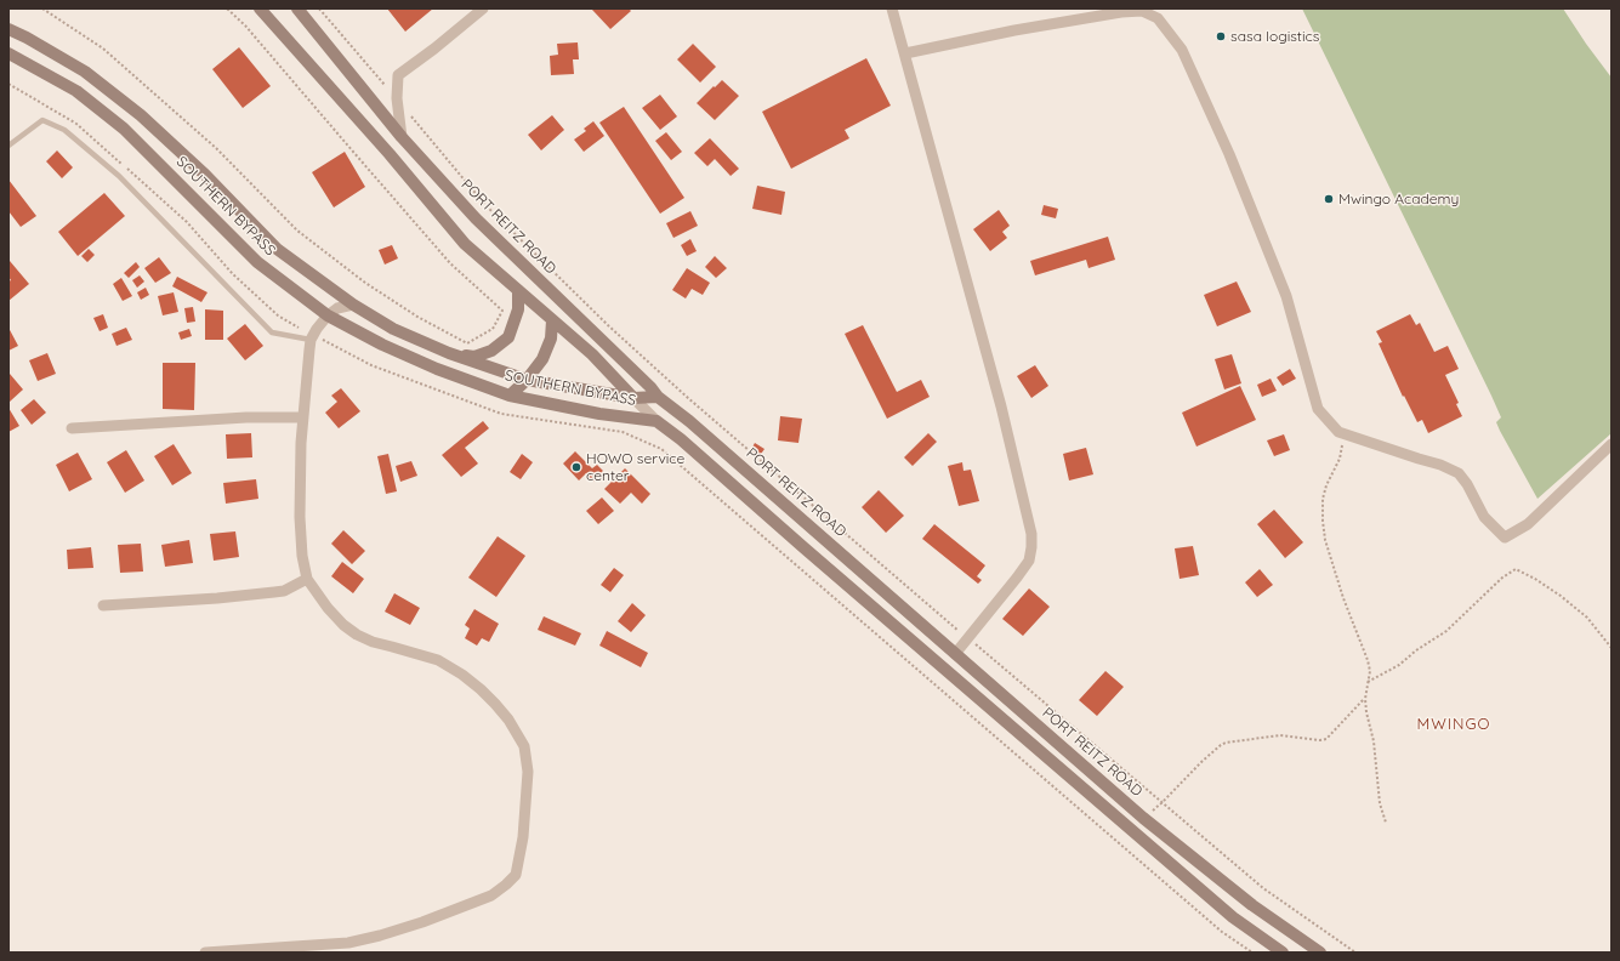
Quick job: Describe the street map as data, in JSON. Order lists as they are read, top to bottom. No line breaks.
{"streets":{"main road":["SOUTHERN BYPASS","PORT REITZ ROAD"]},"crossings":[["SOUTHERN BYPASS","PORT REITZ ROAD"]],"districts":["MWINGO"],"places":["sasa logistics","Mwingo Academy","HOWO service center"]}
